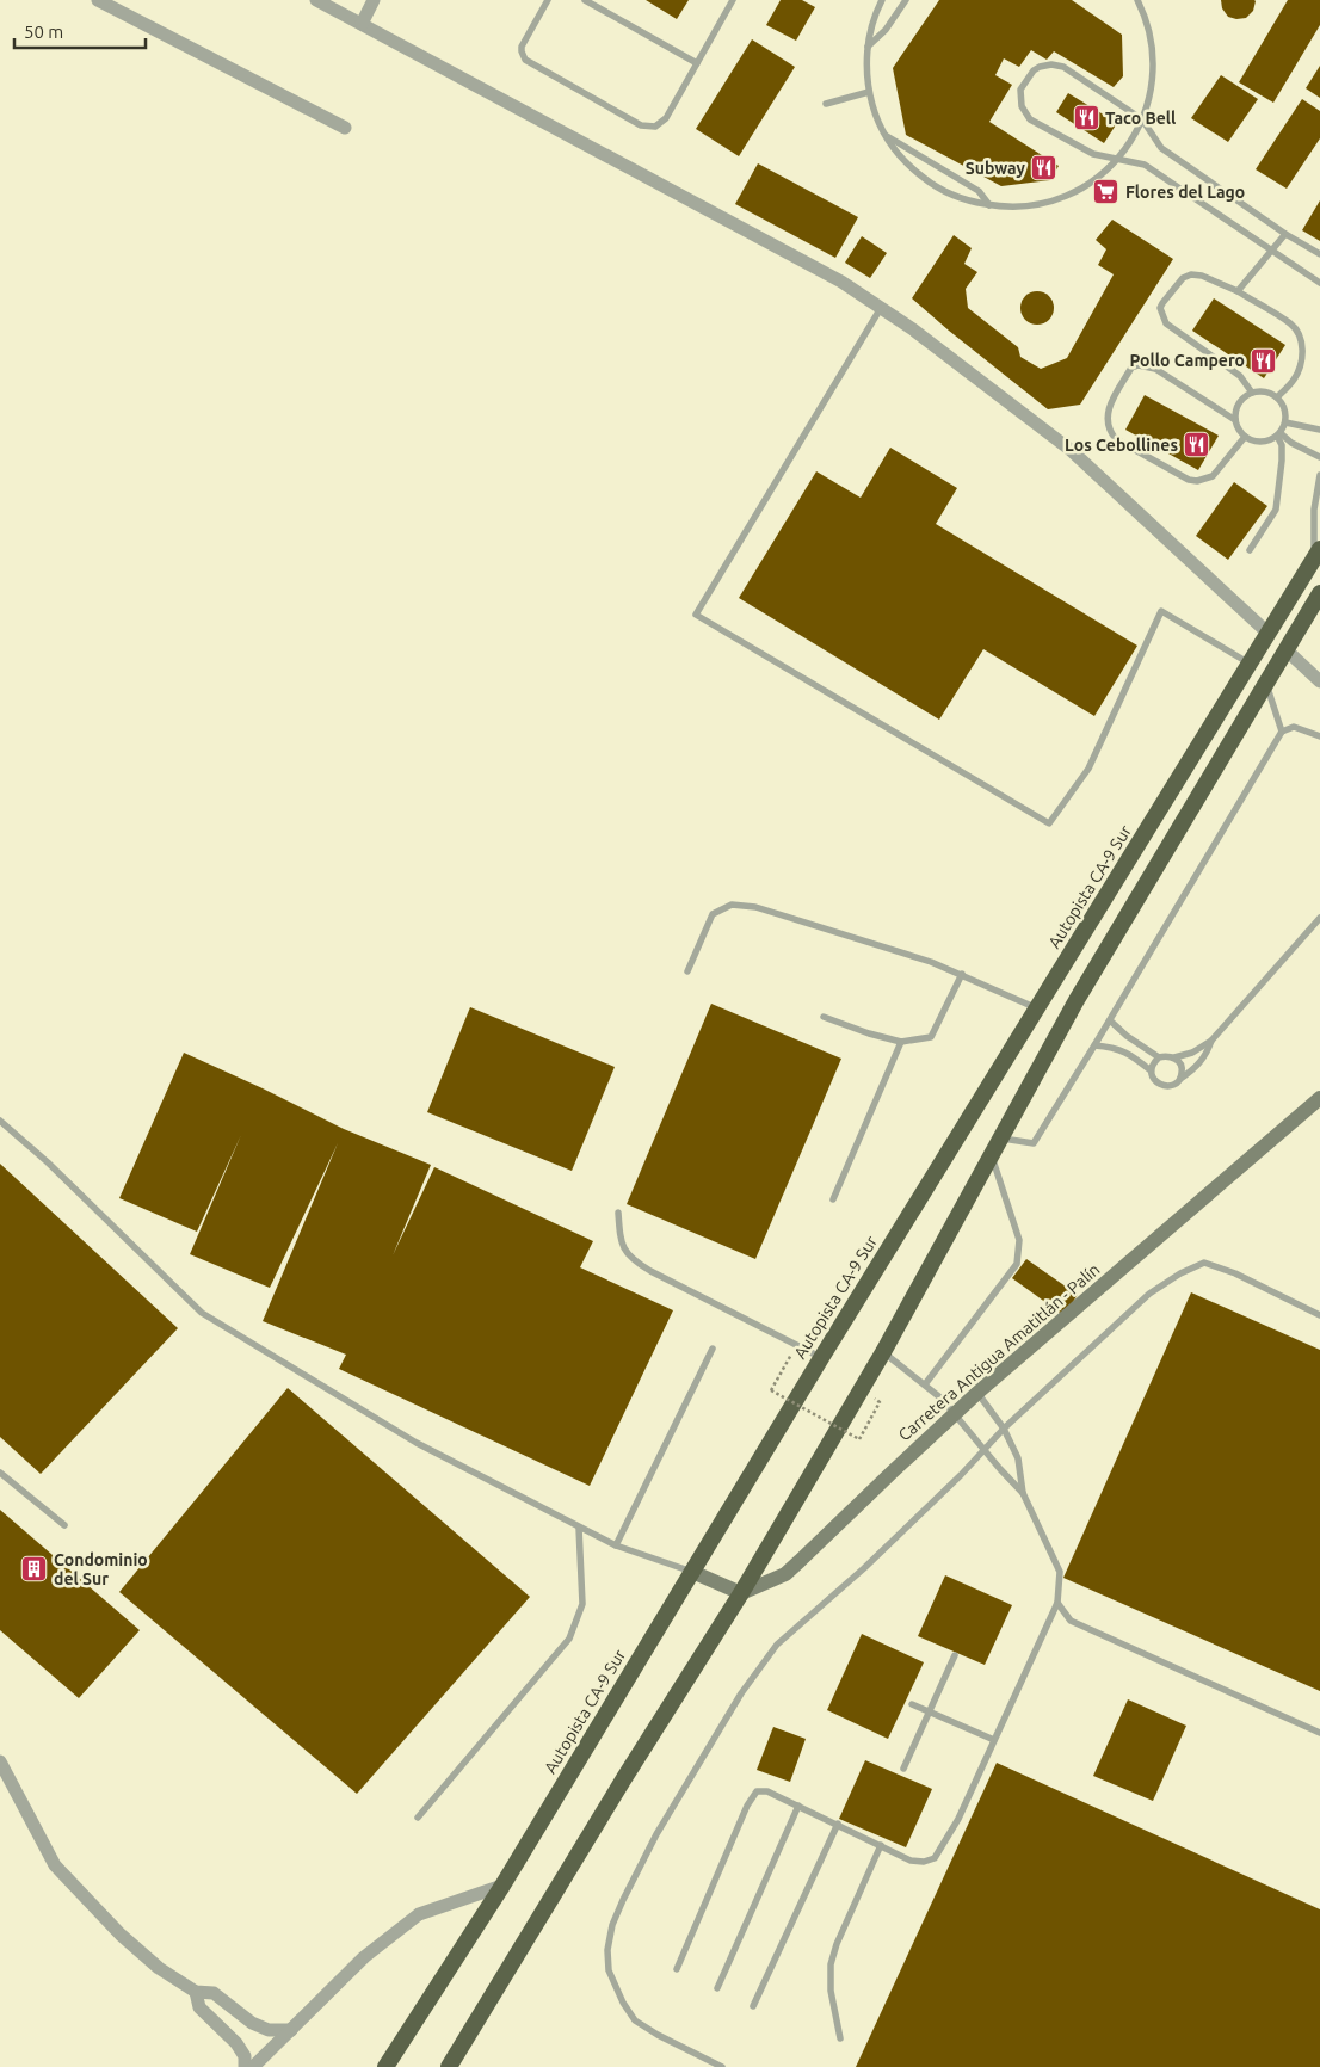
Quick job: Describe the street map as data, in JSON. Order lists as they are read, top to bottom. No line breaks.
{"streets":{"highway":["Autopista CA-9 Sur"],"main road":["Carretera Antigua Amatitlán - Palín"]},"places":{"restaurant":["Taco Bell","Subway","Pollo Campero","Los Cebollines"],"supermarket":["Flores del Lago"],"building":["Condominio del Sur"]},"scale_bar":"50 m"}
